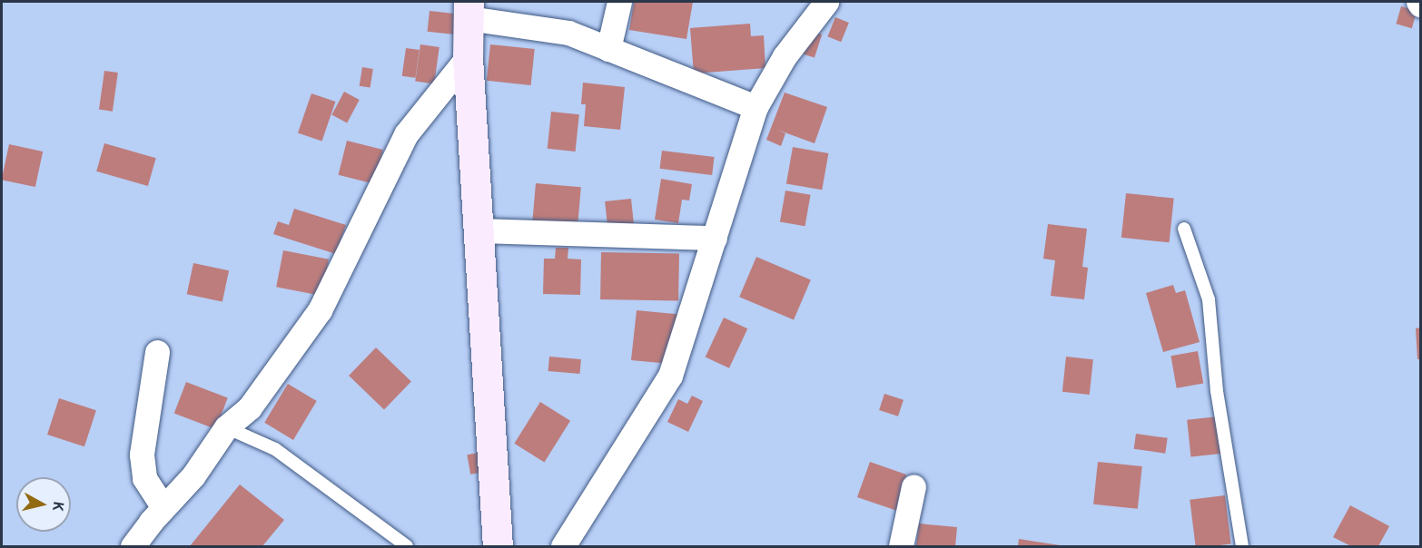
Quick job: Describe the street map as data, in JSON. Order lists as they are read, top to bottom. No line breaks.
{"north":"right"}
